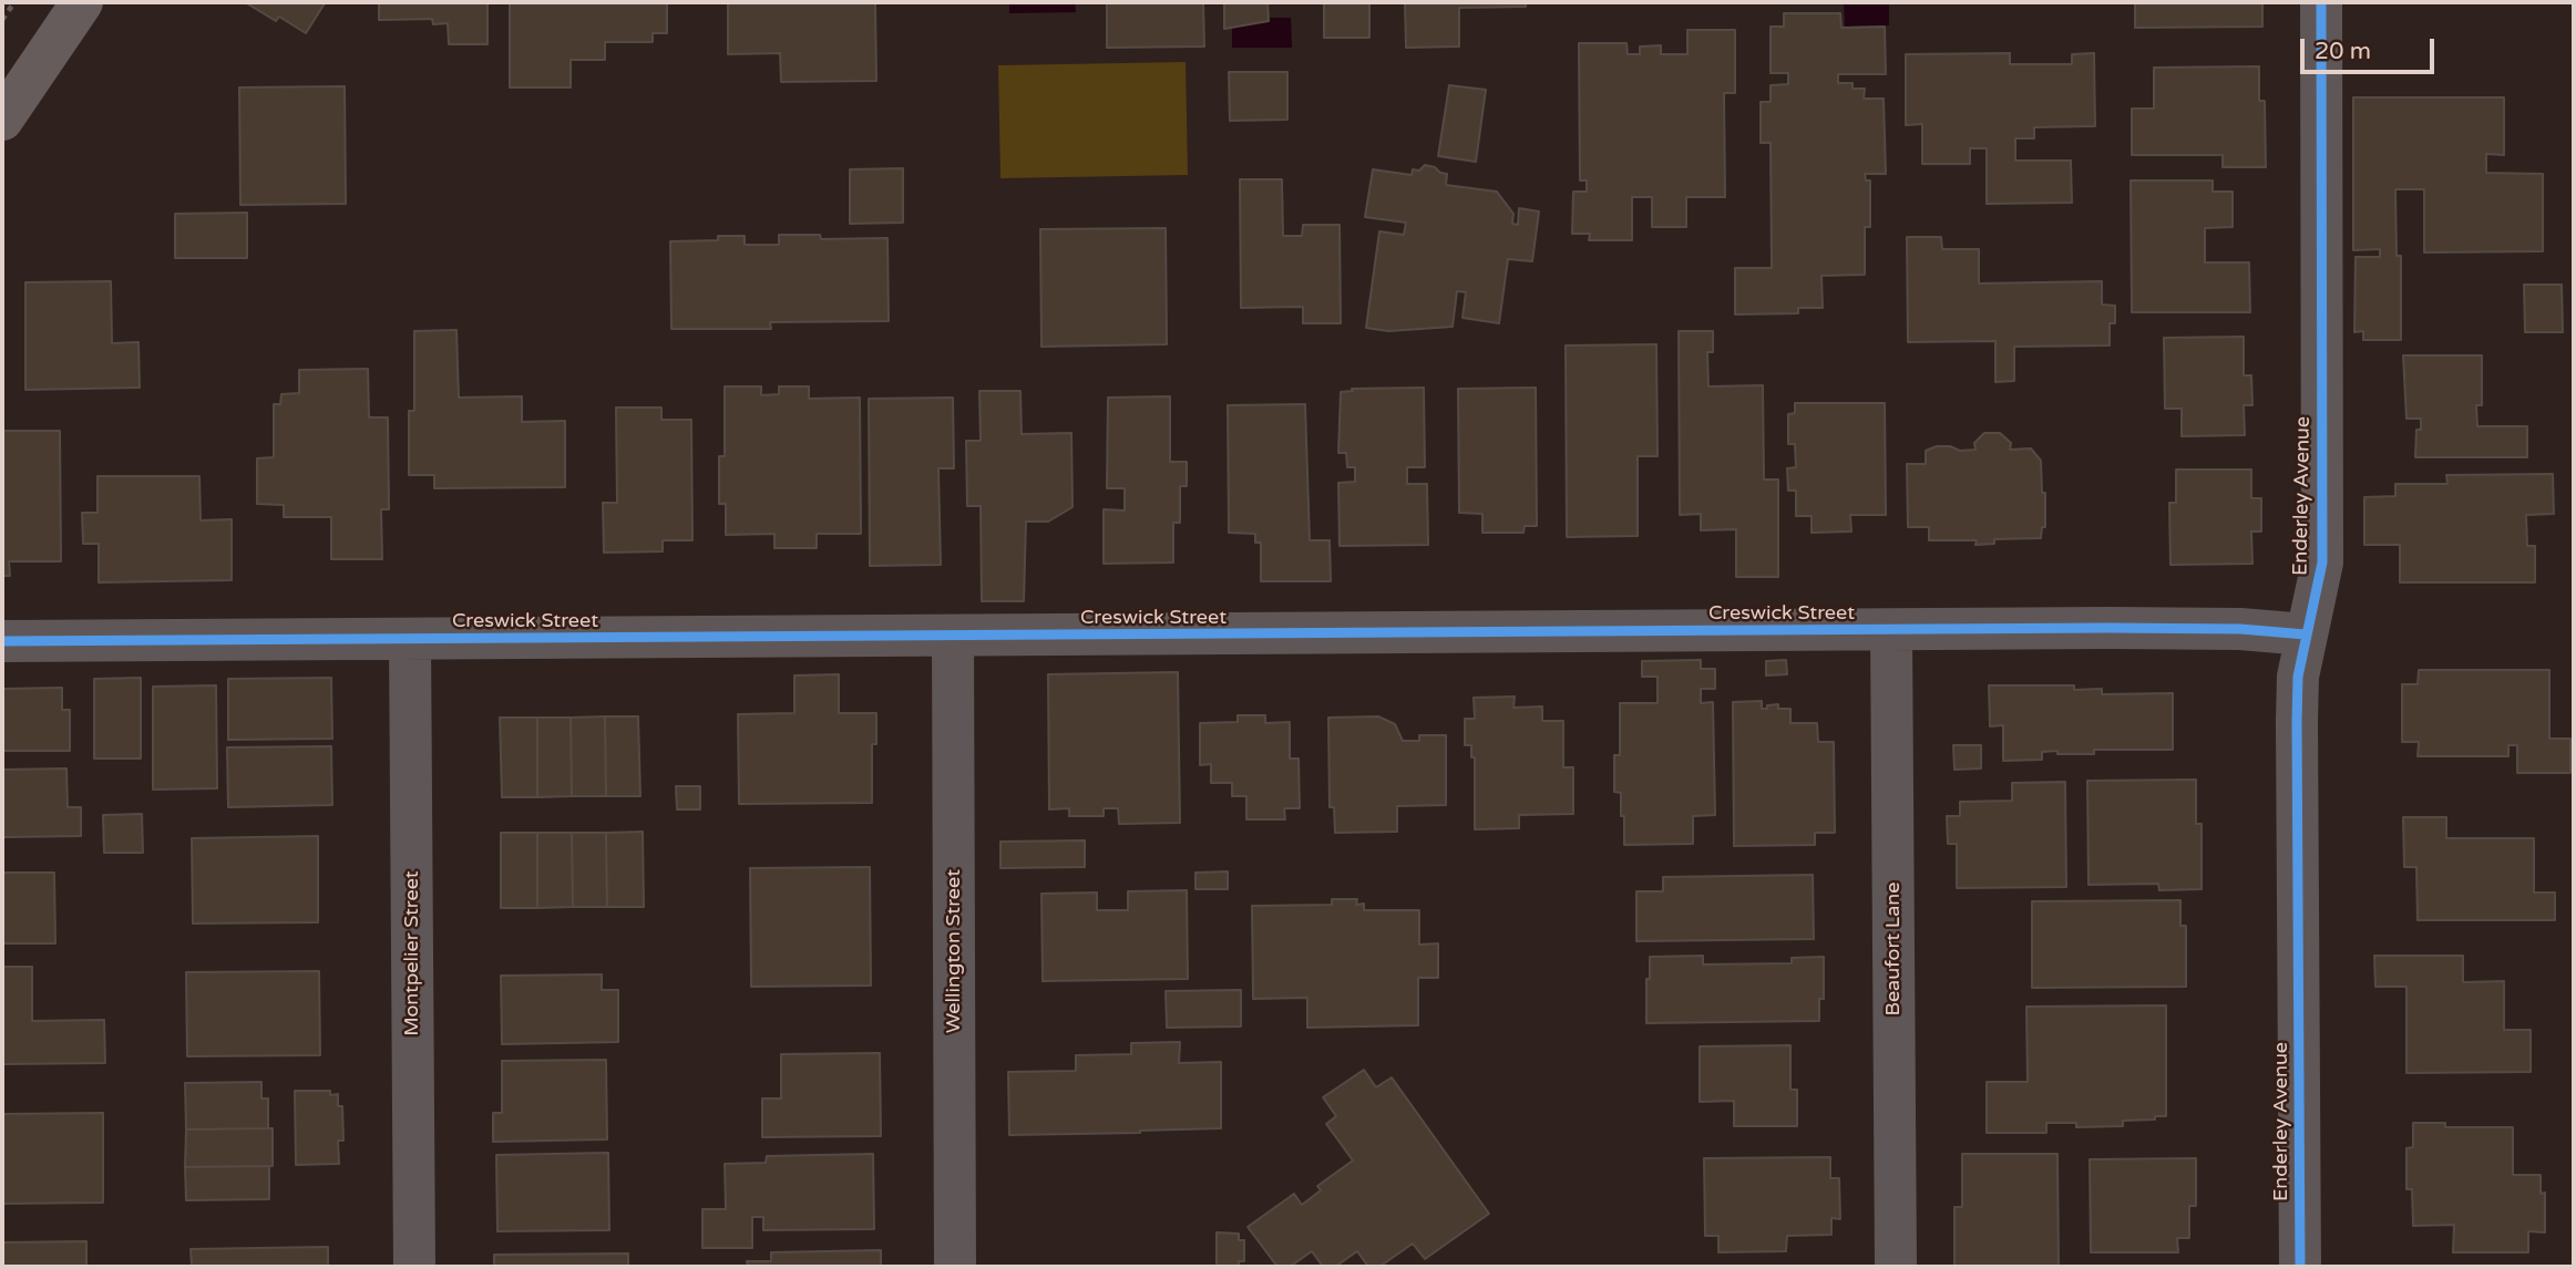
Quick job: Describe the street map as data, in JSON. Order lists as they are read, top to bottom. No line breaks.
{"streets":{"street":["Enderley Avenue","Creswick Street","Beaufort Lane","Wellington Street","Montpelier Street"]},"crossings":[["Enderley Avenue","Creswick Street"],["Creswick Street","Beaufort Lane"],["Creswick Street","Wellington Street"],["Creswick Street","Montpelier Street"]],"scale_bar":"20 m"}
